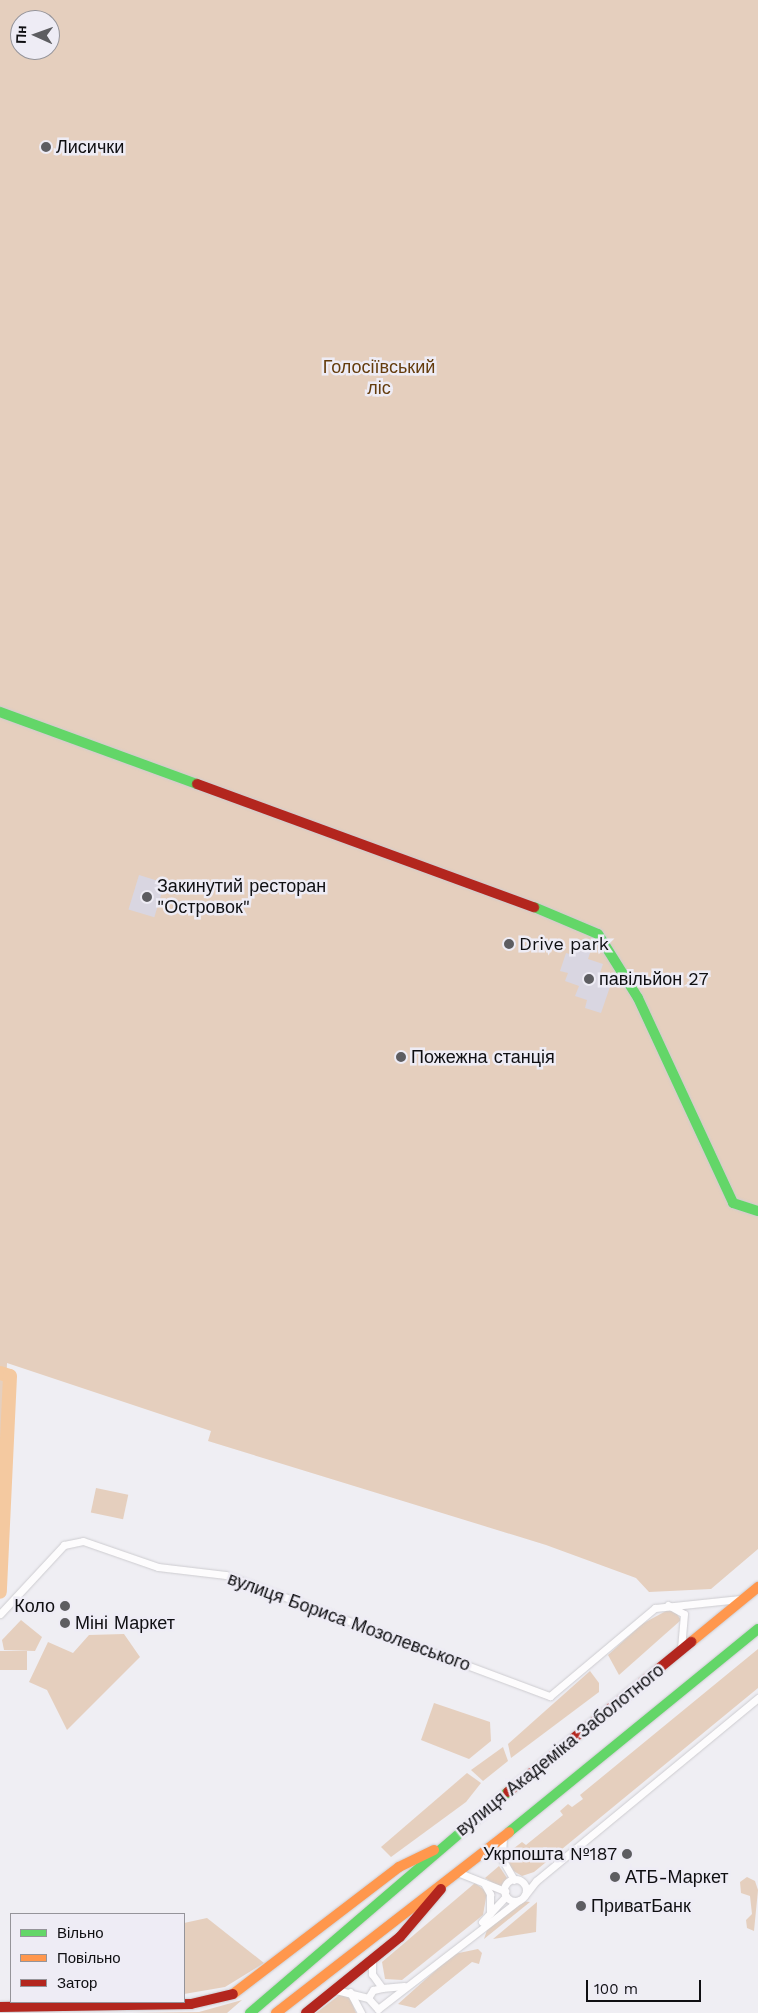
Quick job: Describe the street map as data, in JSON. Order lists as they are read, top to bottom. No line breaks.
{"streets":{"main road":["вулиця Академіка Заболотного"],"street":["вулиця Бориса Мозолевського"]},"parks":["Голосіївський ліс"],"places":["Лисички","Закинутий ресторан \"Островок\"","Drive park","павільйон 27","Пожежна станція","Коло","Міні Маркет","Укрпошта №187","АТБ-Маркет","ПриватБанк"],"legend":["Вільно","Повільно","Затор"],"scale_bar":"100 m","north":"left"}
